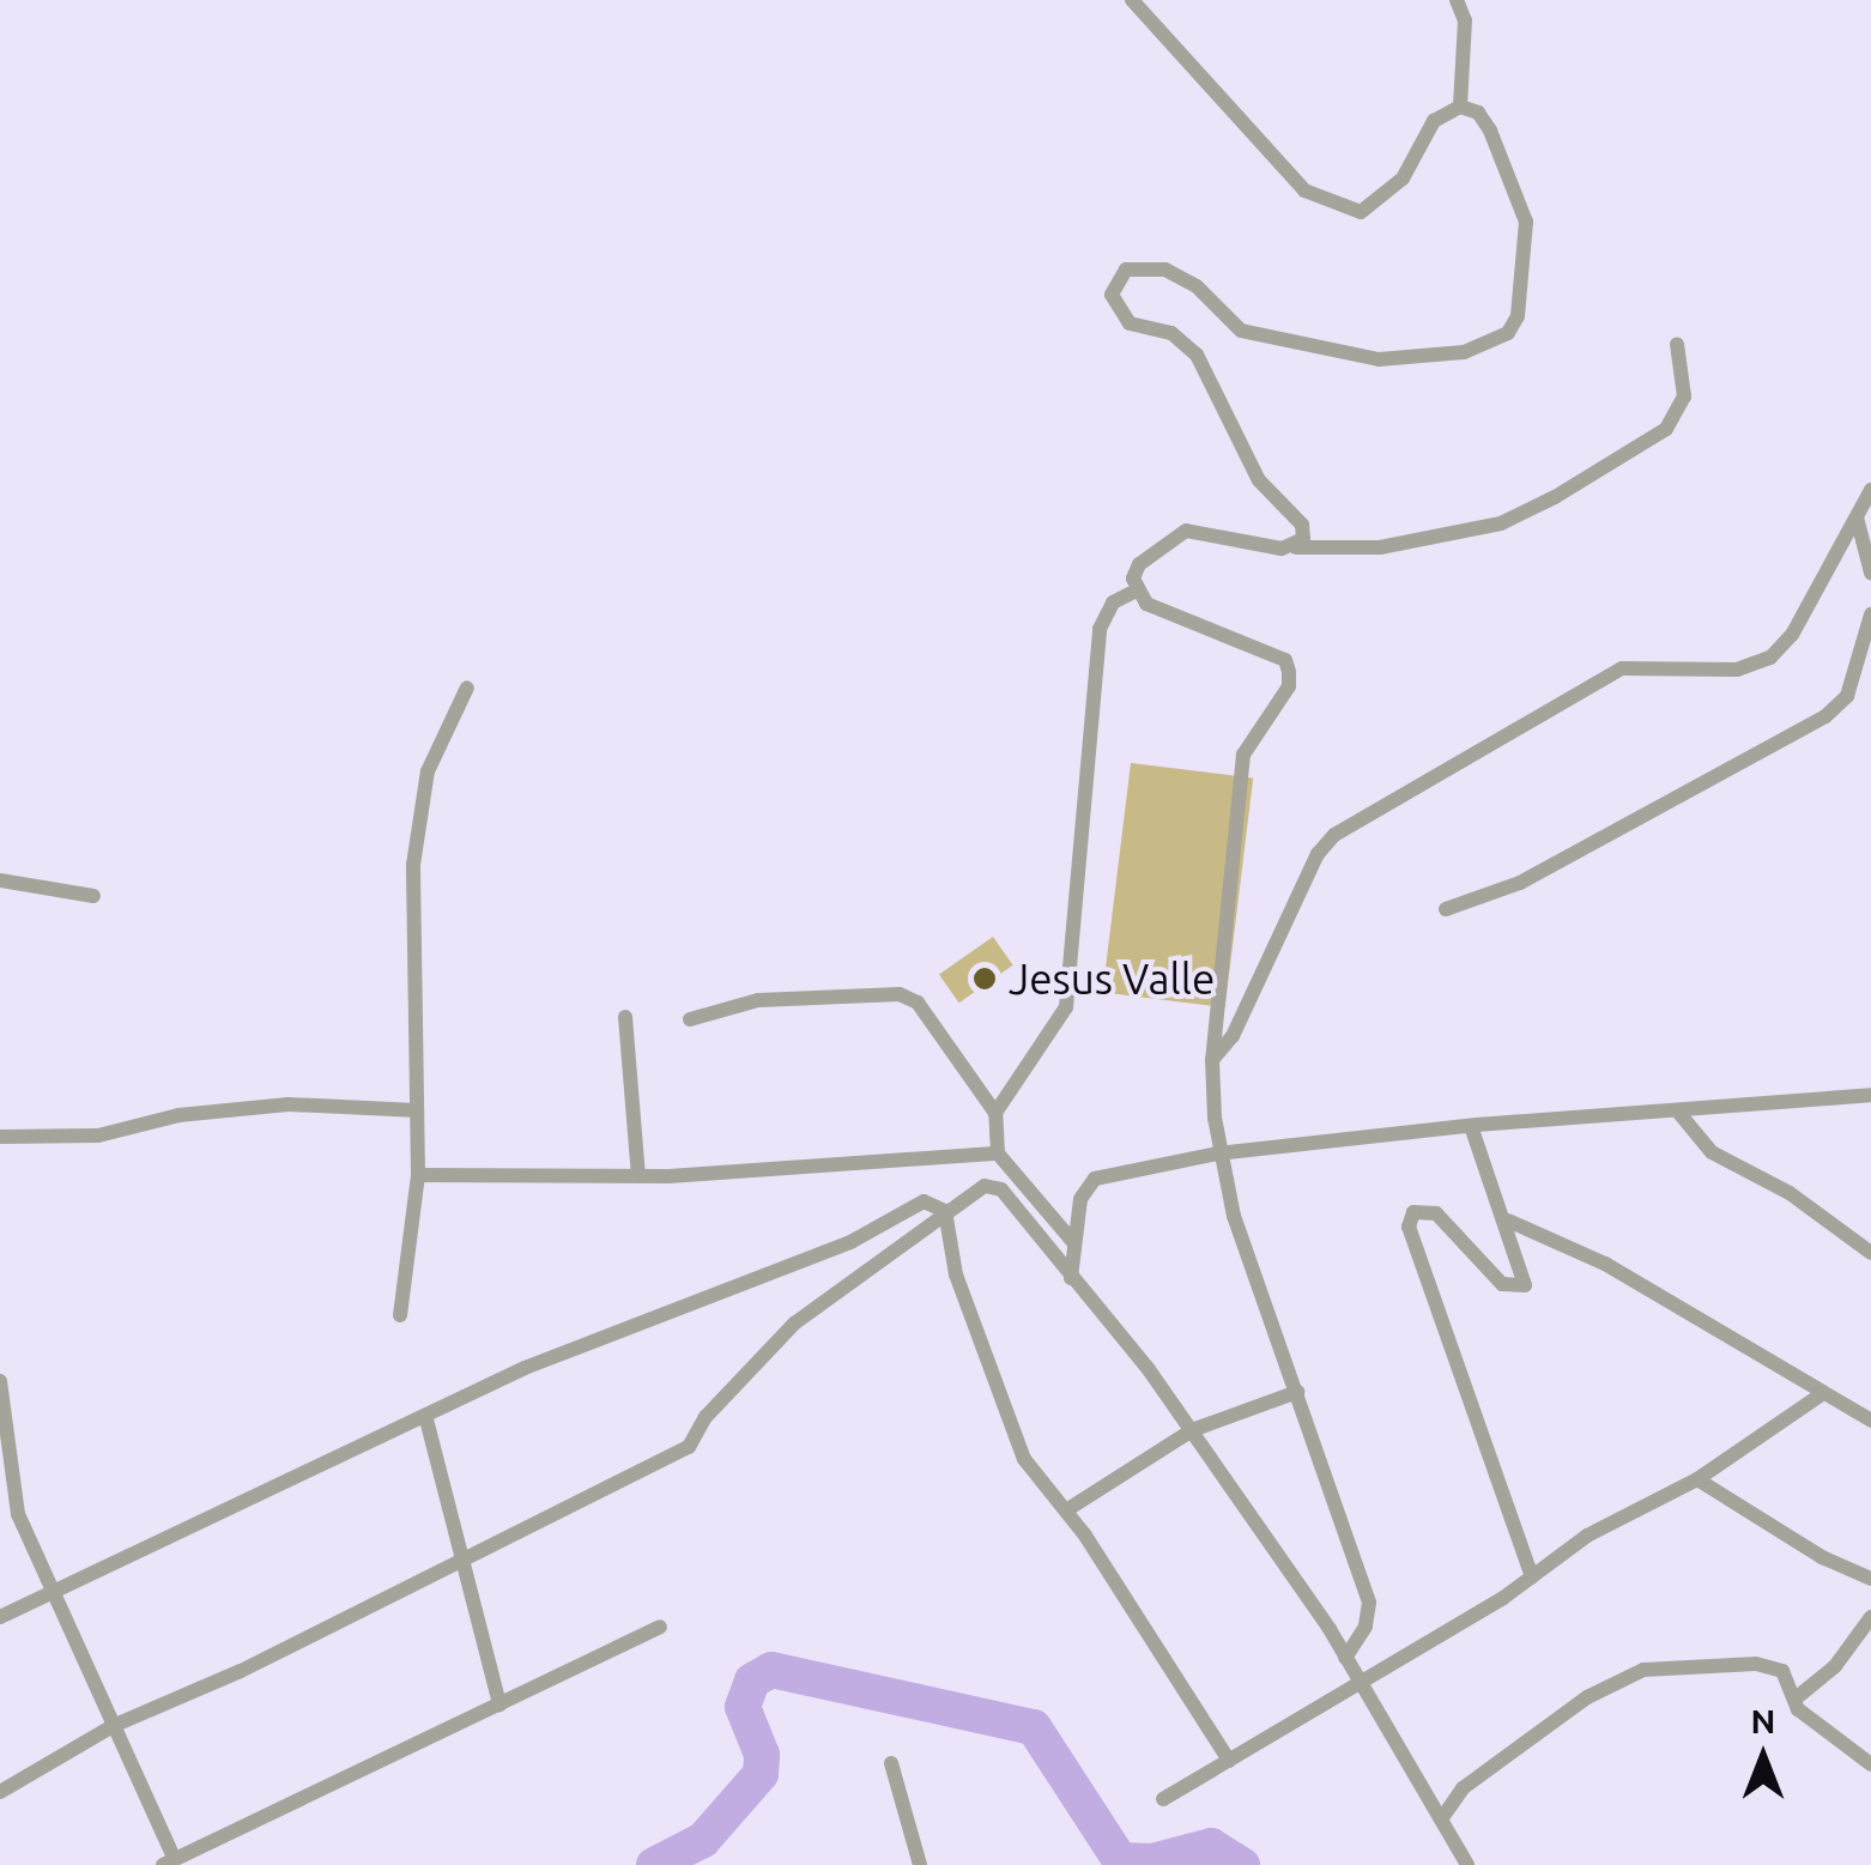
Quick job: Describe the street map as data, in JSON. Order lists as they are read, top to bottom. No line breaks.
{"places":["Jesus Valle"],"north":"top"}
